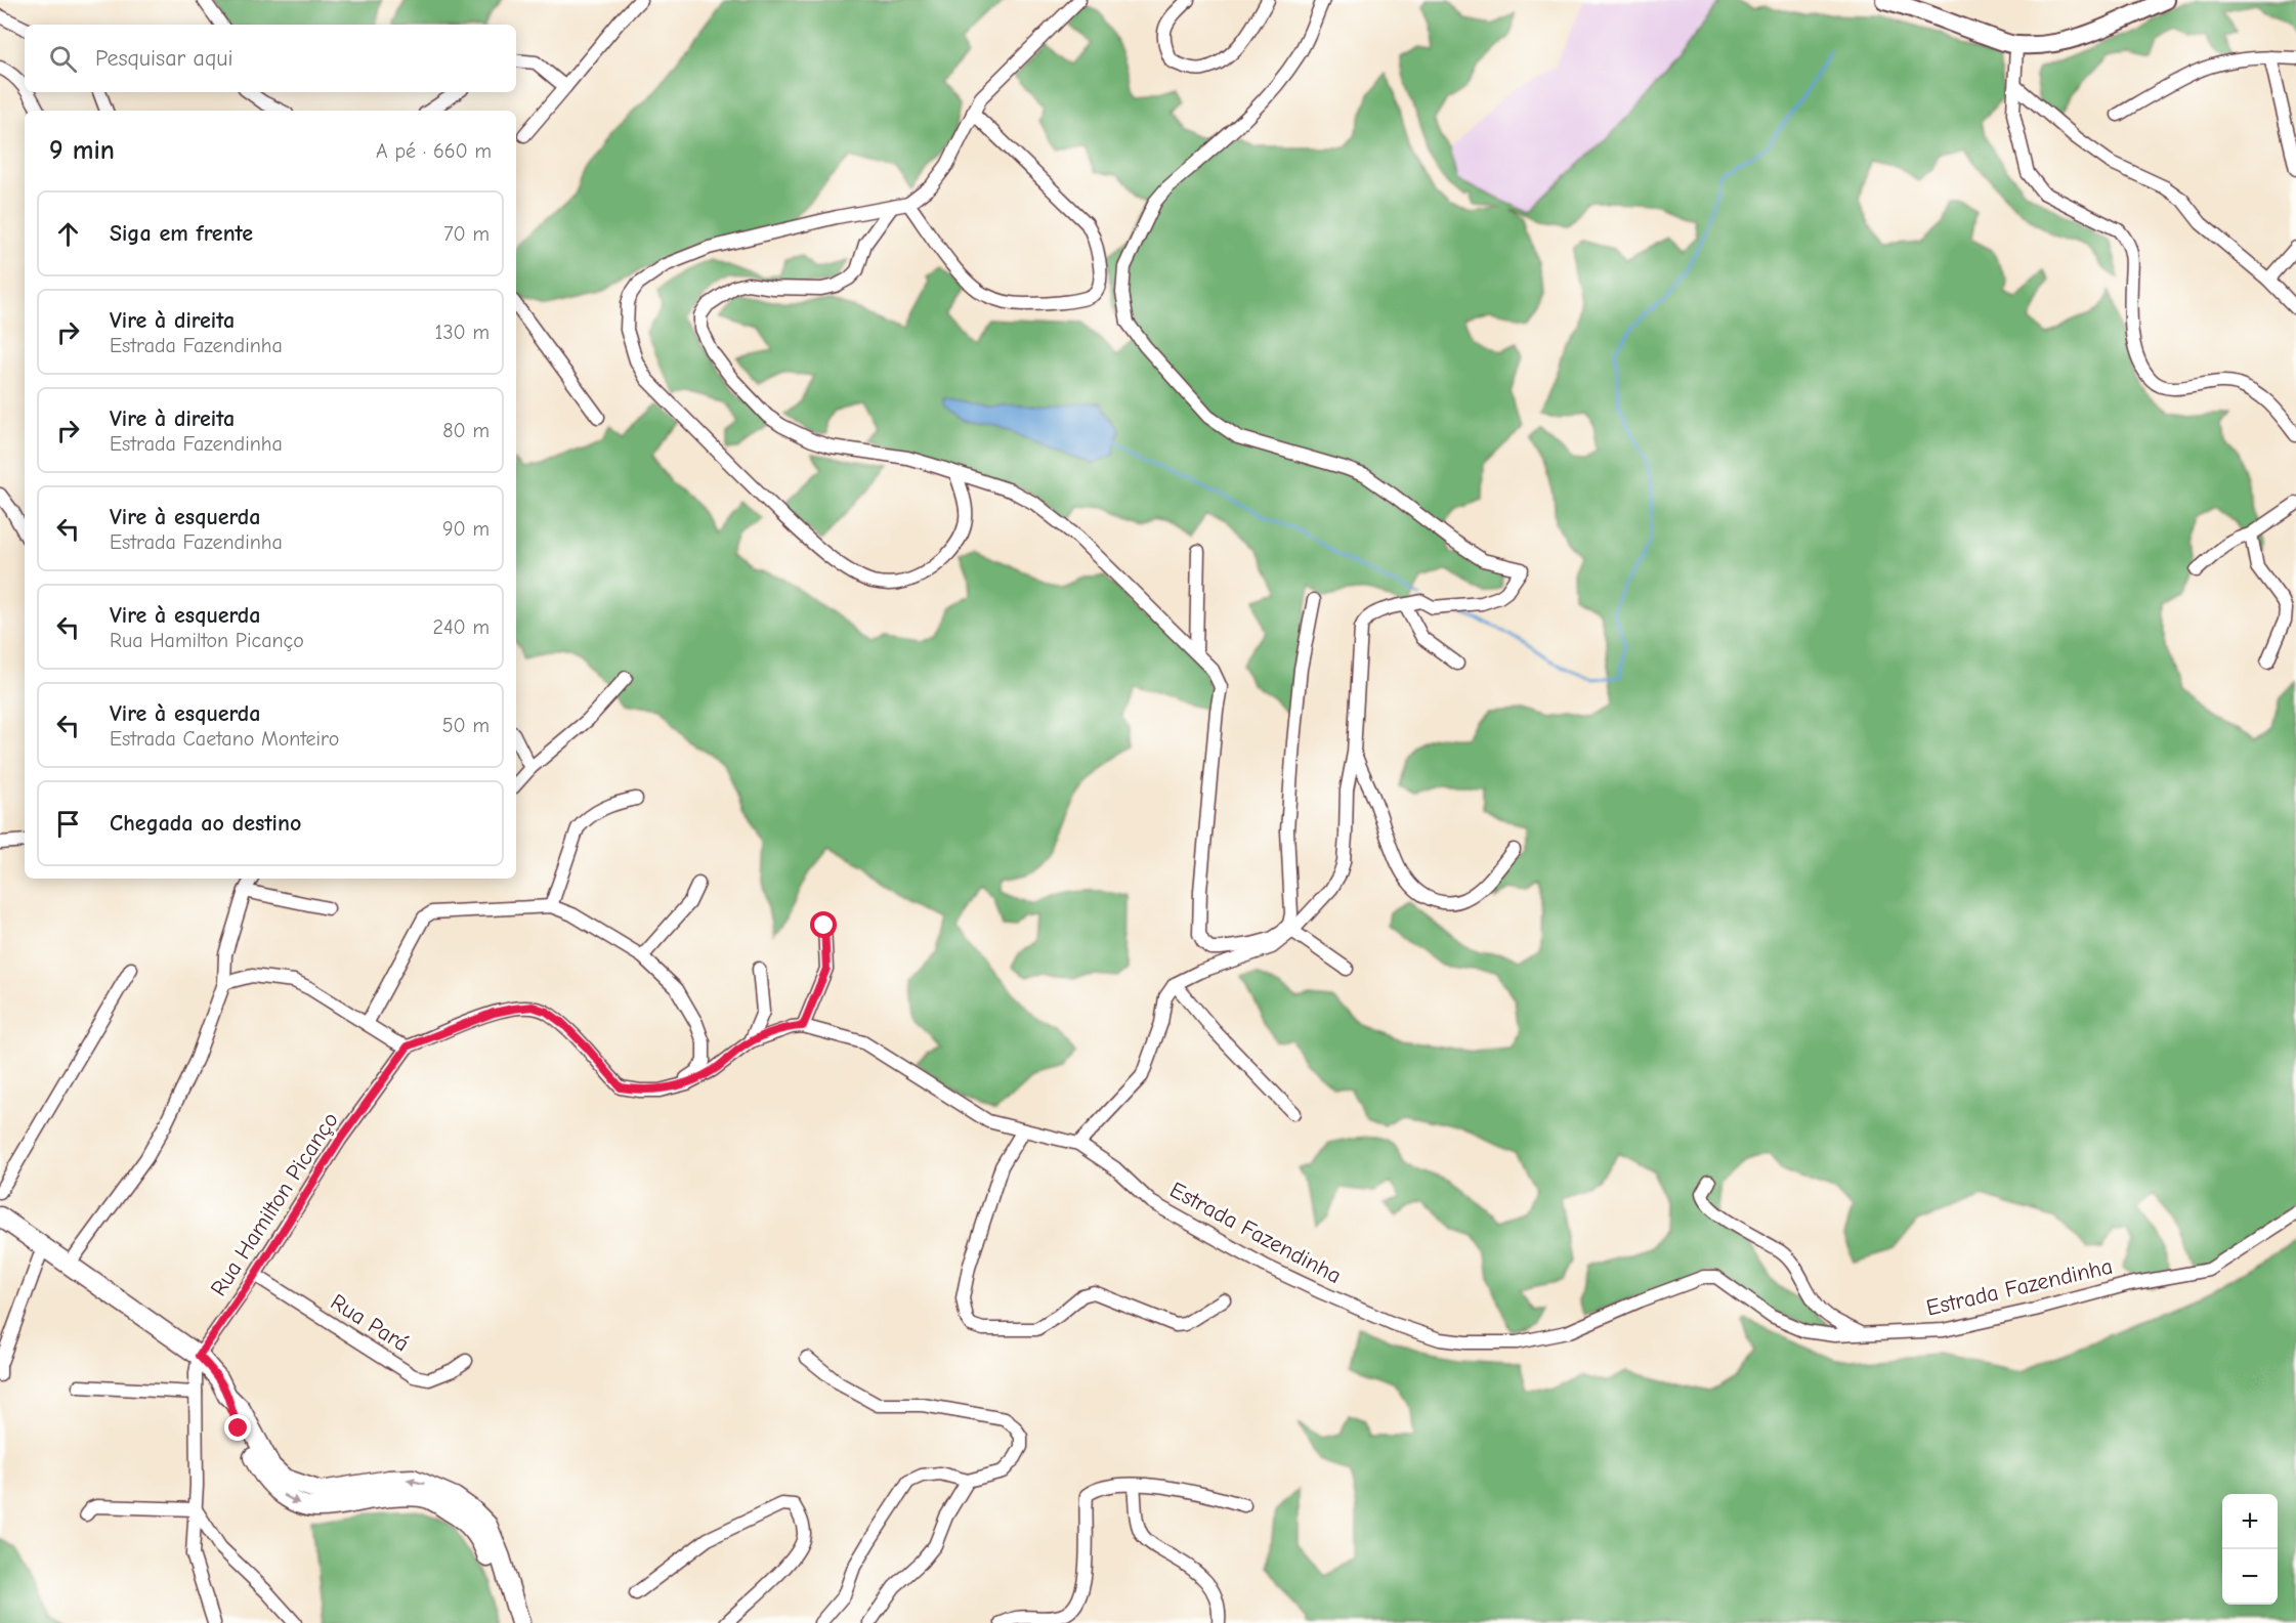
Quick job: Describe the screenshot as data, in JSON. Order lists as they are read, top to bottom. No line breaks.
{"streets":{"street":["Rua Hamilton Picanço","Estrada Fazendinha","Rua Pará"]},"crossings":[["Rua Hamilton Picanço","Estrada Fazendinha"],["Rua Hamilton Picanço","Rua Pará"]],"page":{"search":"Pesquisar aqui","heading":["9 min","A pé · 660 m"],"list":[["Siga em frente","70 m"],["Vire à direita","Estrada Fazendinha","130 m"],["Vire à direita","Estrada Fazendinha","80 m"],["Vire à esquerda","Estrada Fazendinha","90 m"],["Vire à esquerda","Rua Hamilton Picanço","240 m"],["Vire à esquerda","Estrada Caetano Monteiro","50 m"],"Chegada ao destino"],"map_buttons":["+","−"]}}
